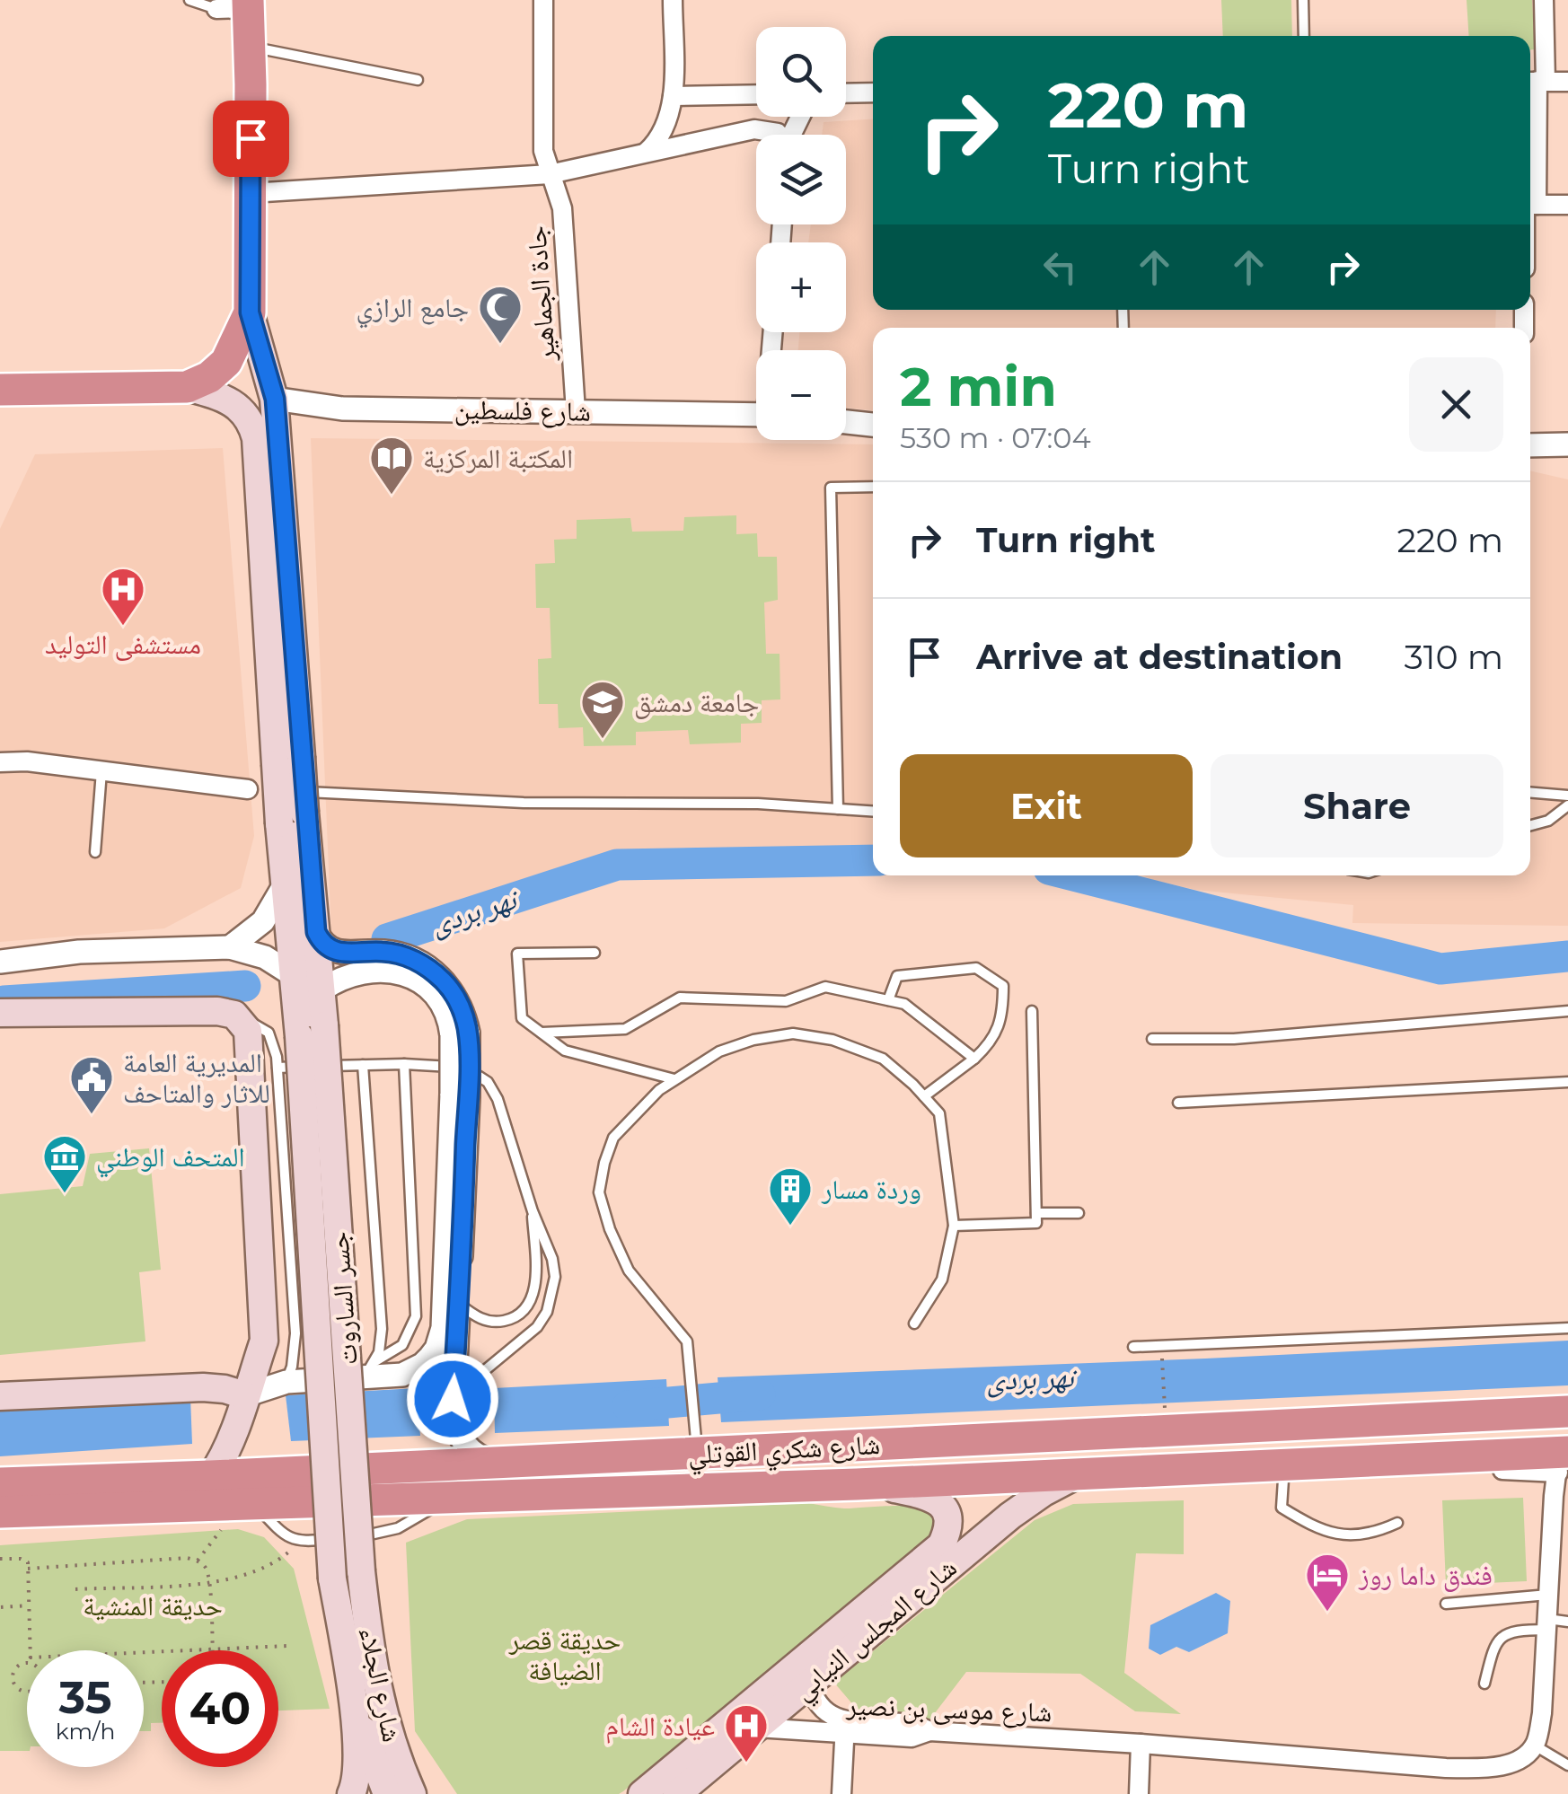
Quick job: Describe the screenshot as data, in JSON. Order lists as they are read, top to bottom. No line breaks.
{"streets":{"highway":["شارع شكري القوتلي"],"main road":["جسر الساروت","شارع المجلس النيابي","شارع الجلاء"],"street":["جادة الجماهير","شارع فلسطين","شارع موسى بن نصير"]},"crossings":[["جادة الجماهير","شارع فلسطين"],["جسر الساروت","شارع الجلاء"],["شارع شكري القوتلي","شارع المجلس النيابي"],["شارع المجلس النيابي","شارع موسى بن نصير"]],"water":["نهر بردى"],"parks":["حديقة المنشية","حديقة قصر الضيافة"],"places":{"mosque":["جامع الرازي"],"library":["المكتبة المركزية"],"hospital":["مستشفى التوليد","عيادة الشام"],"school or university":["جامعة دمشق"],"public building":["المديرية العامة للاثار والمتاحف"],"museum":["المتحف الوطني"],"building":["وردة مسار"],"hotel":["فندق داما روز"]},"page":{"map_buttons":["+","−"],"turn":["220 m","Turn right"],"heading":["2 min","530 m · 07:04"],"list":[{"name":"Turn right","value":"220 m"},{"name":"Arrive at destination","value":"310 m"}],"buttons":["Exit","Share"],"speed":"35 km/h","limit":"40"}}
